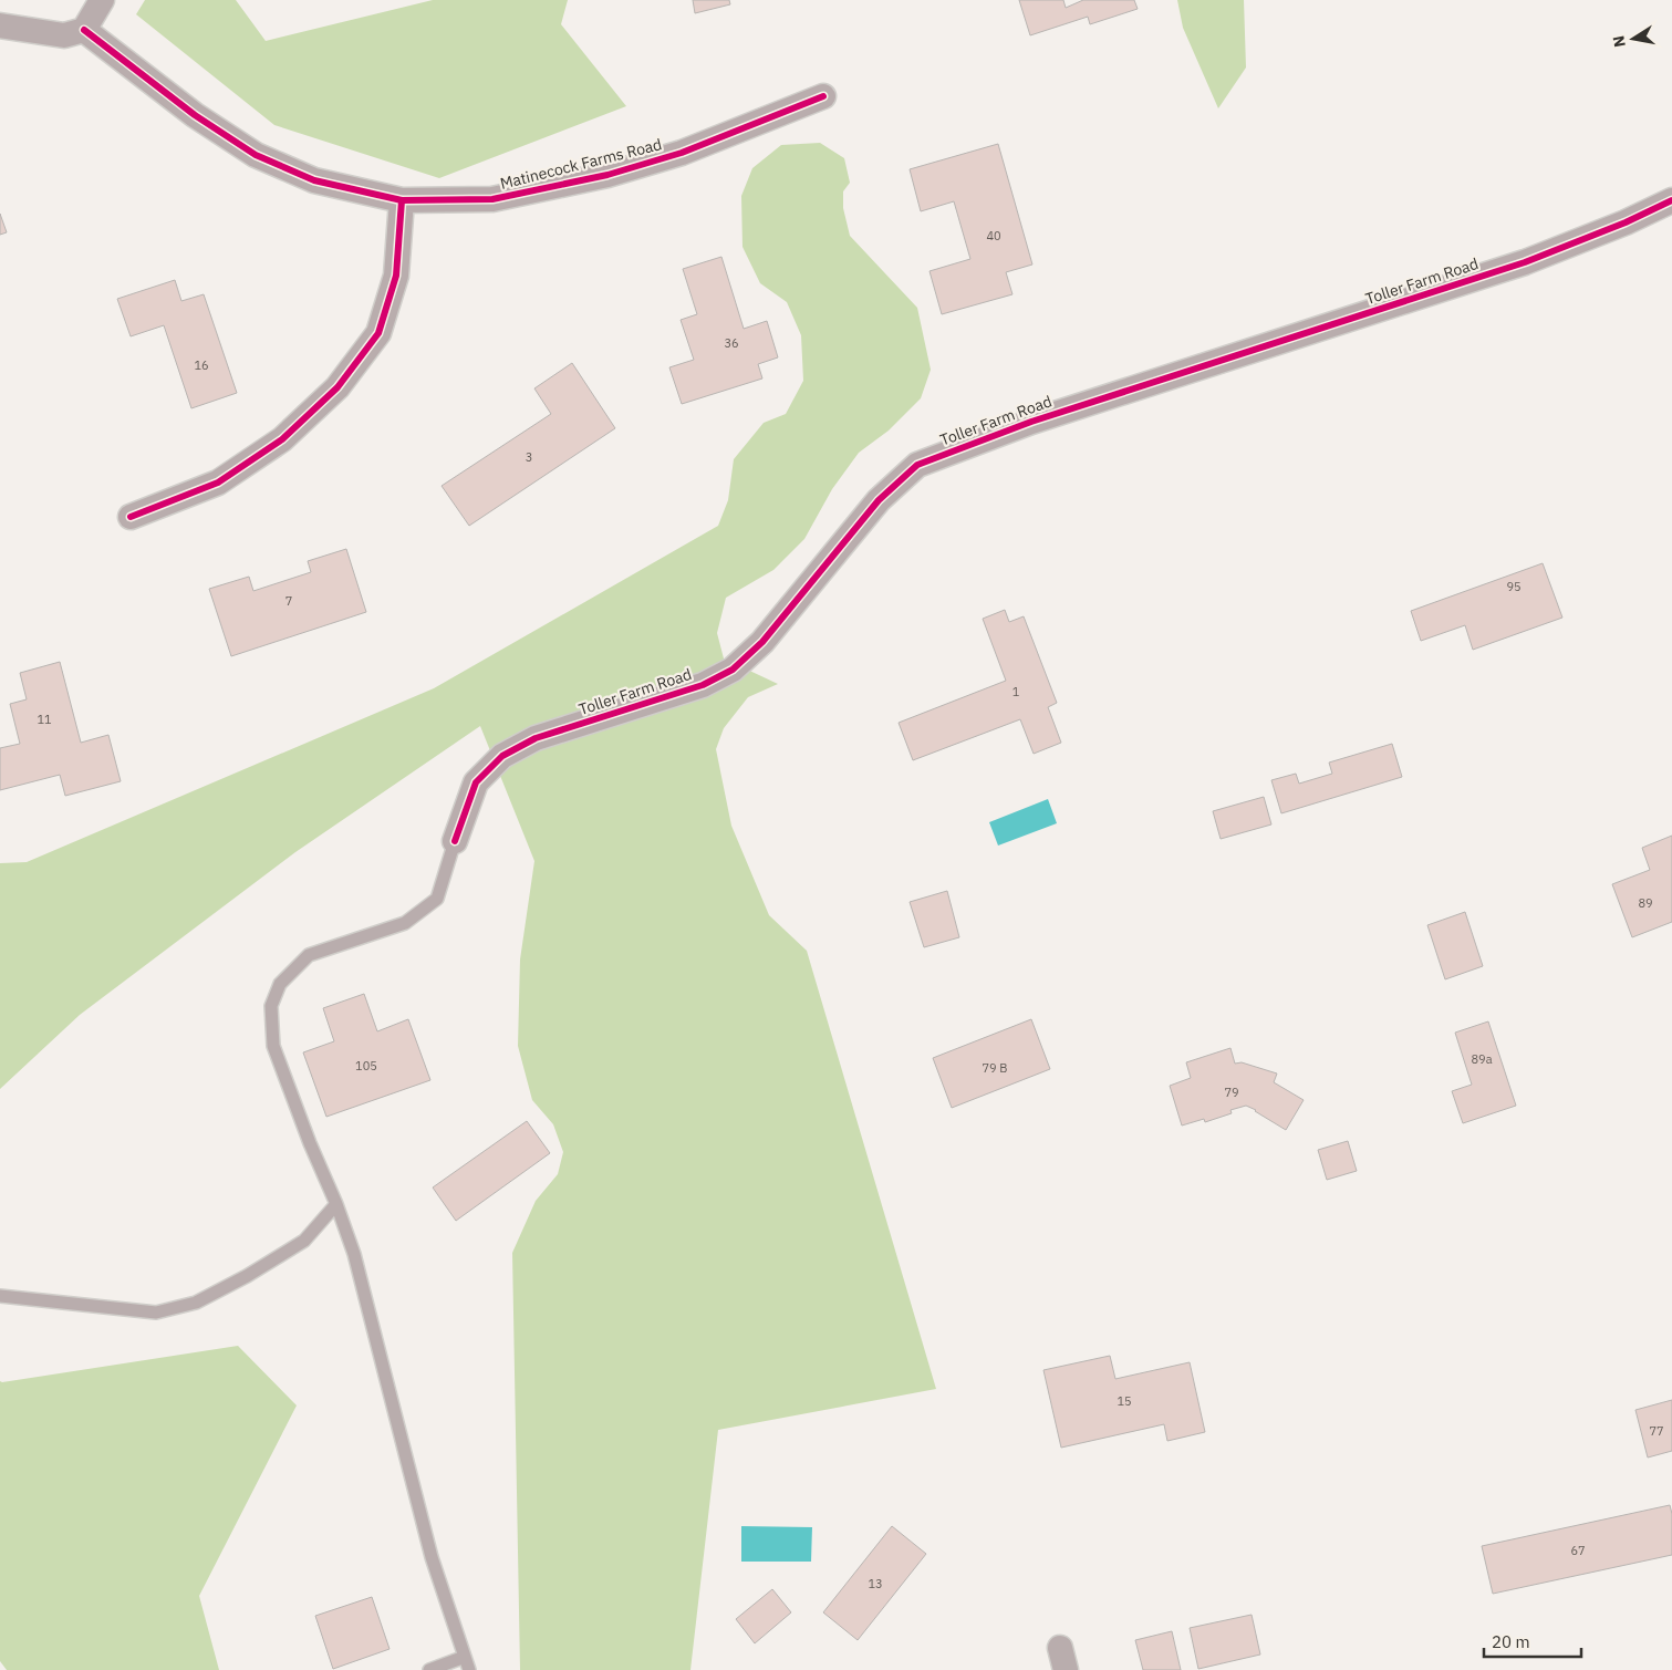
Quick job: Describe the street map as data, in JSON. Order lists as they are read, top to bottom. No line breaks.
{"streets":{"street":["Matinecock Farms Road","Toller Farm Road"]},"house_numbers":["40","36","16","3","95","7","1","11","89","89a","105","79 B","79","15","77","67","13"],"scale_bar":"20 m","north":"left"}
